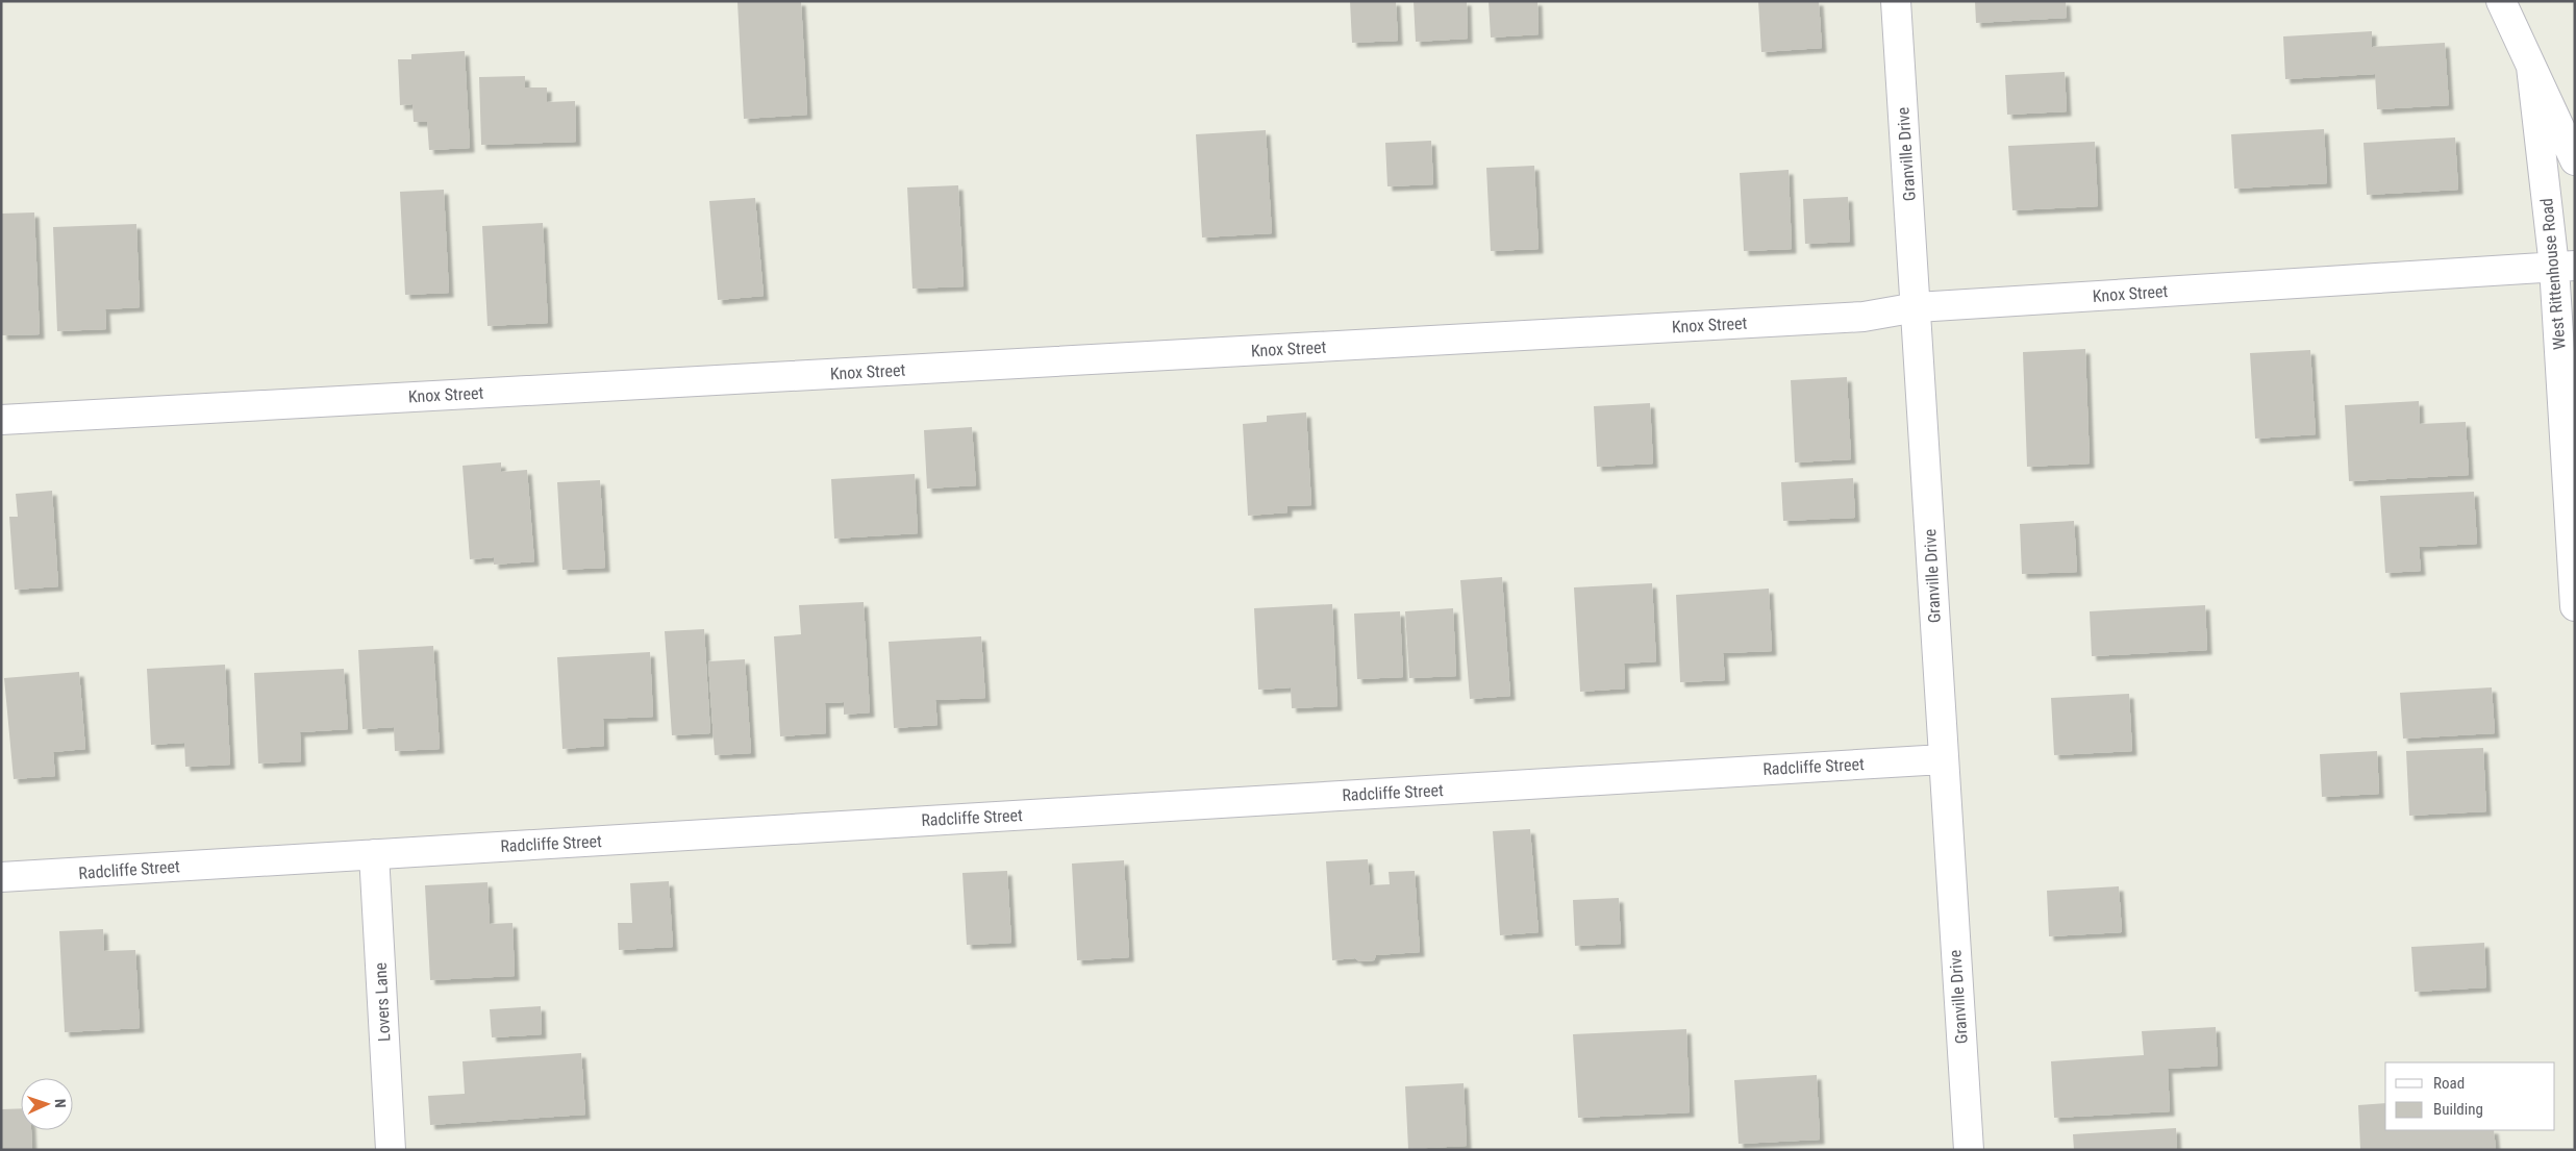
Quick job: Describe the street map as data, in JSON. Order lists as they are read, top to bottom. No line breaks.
{"streets":{"street":["Granville Drive","West Rittenhouse Road","Knox Street","Radcliffe Street","Lovers Lane"]},"crossings":[["Granville Drive","Knox Street"],["Granville Drive","Radcliffe Street"],["West Rittenhouse Road","Knox Street"],["Radcliffe Street","Lovers Lane"]],"legend":["Road","Building"],"north":"right"}
